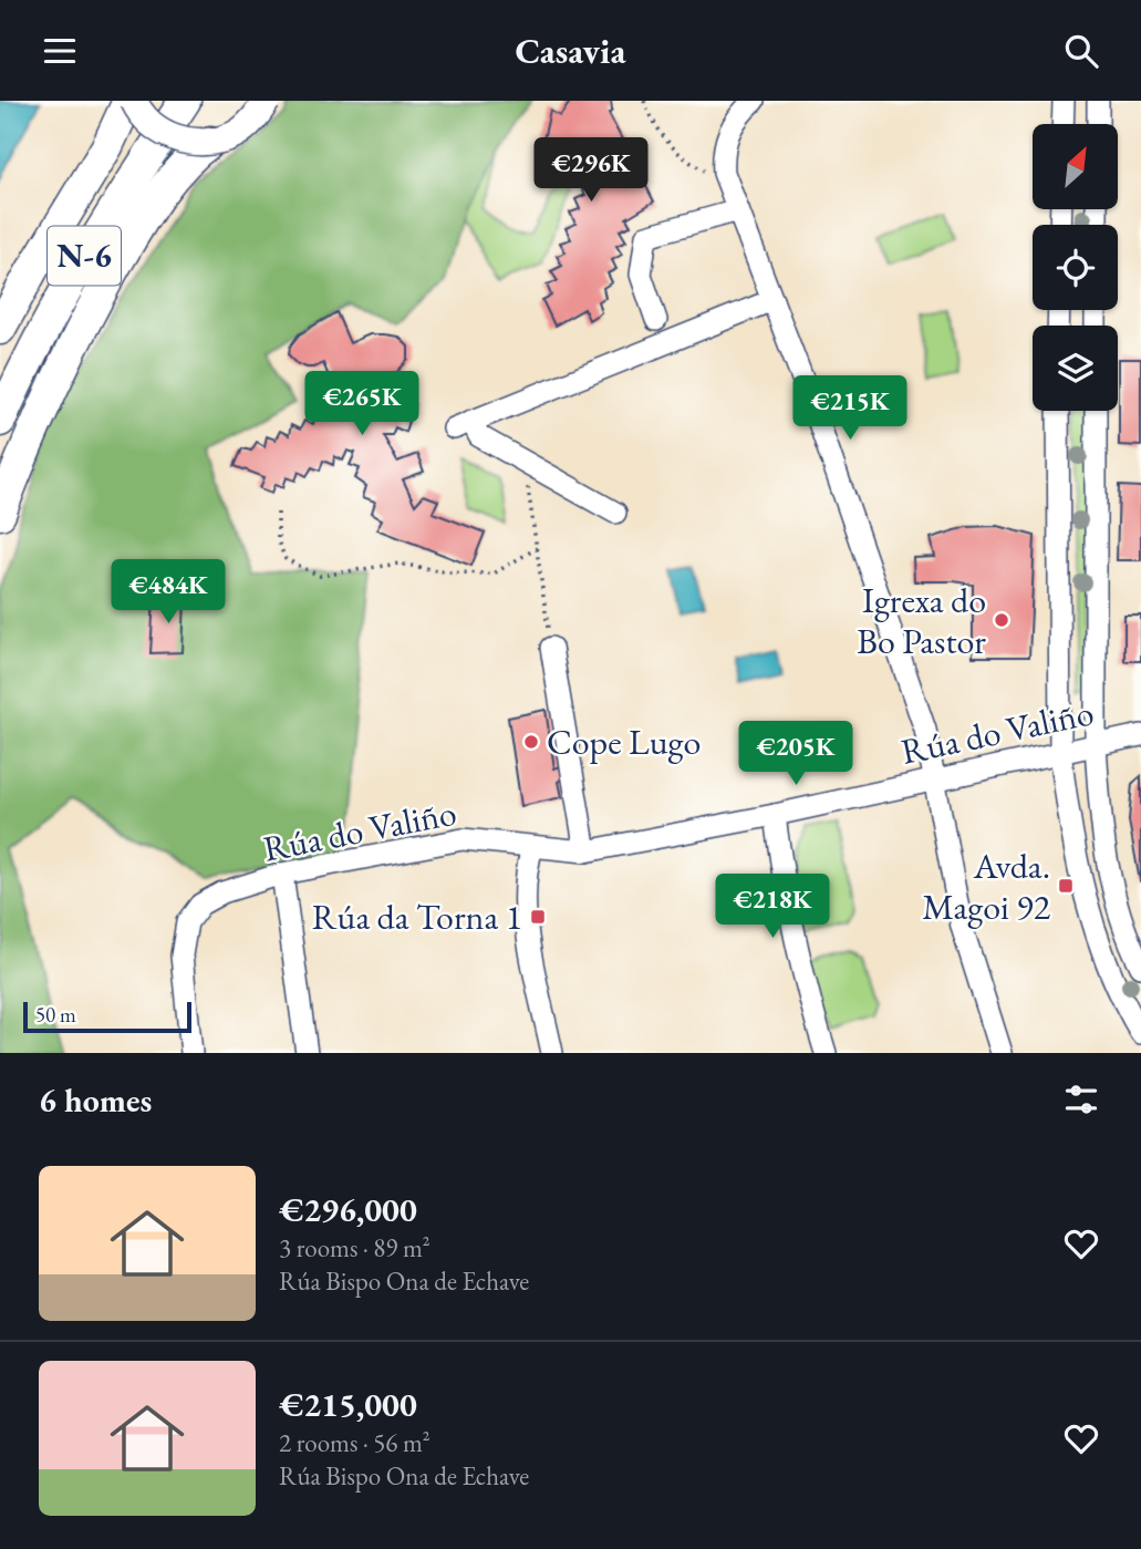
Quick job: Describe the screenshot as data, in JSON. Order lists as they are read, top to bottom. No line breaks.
{"streets":{"highway":["N-6"],"street":["Rúa do Valiño"]},"places":{"other":["Igrexa do Bo Pastor","Cope Lugo"],"transit":["Avda. Magoi 92","Rúa da Torna 1"]},"scale_bar":"50 m","north":"top right","page":{"header":"Casavia","price":["€296K","€265K","€215K","€484K","€205K","€218K"],"scale":"50 m","heading":"6 homes","list":[{"name":"€296,000","note":"3 rooms · 89 m² · Rúa Bispo Ona de Echave"},{"name":"€215,000","note":"2 rooms · 56 m² · Rúa Bispo Ona de Echave"}]}}
